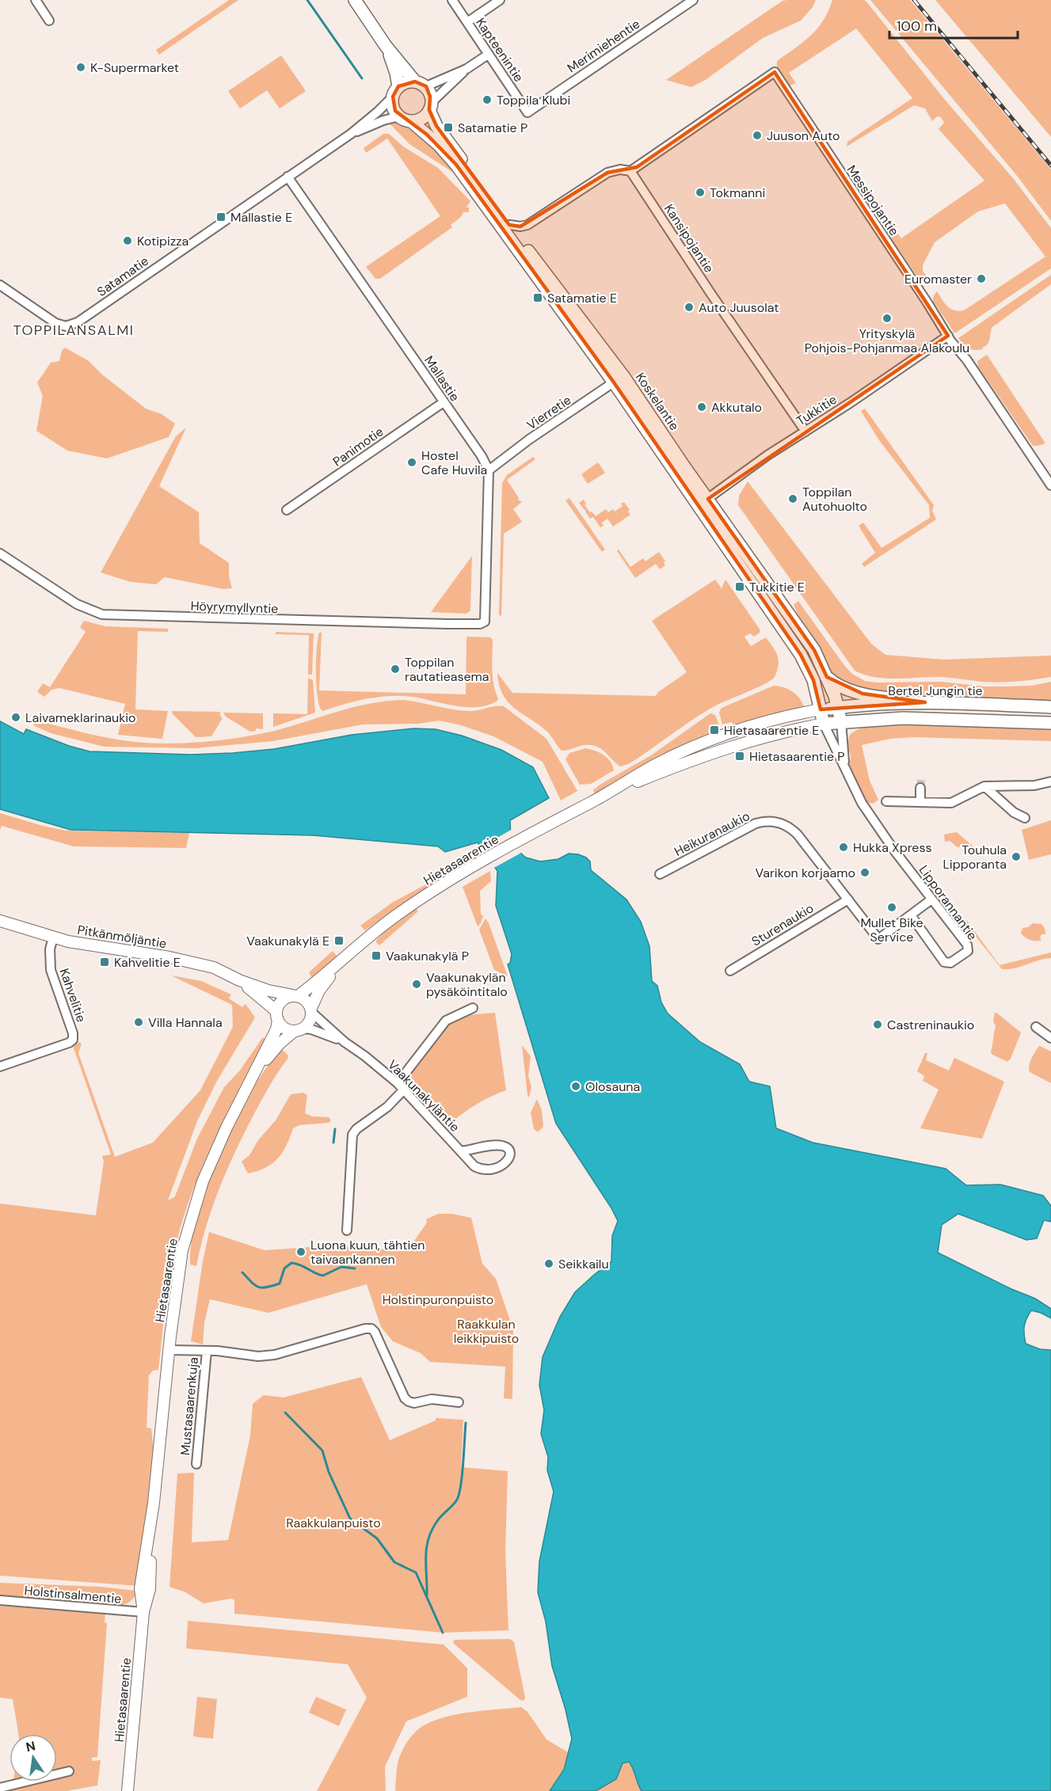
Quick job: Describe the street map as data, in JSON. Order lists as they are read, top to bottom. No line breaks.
{"streets":{"main road":["Koskelantie","Bertel Jungin tie"],"street":["Merimiehentie","Kapteenintie","Messipojantie","Kansipojantie","Satamatie","Mallastie","Tukkitie","Vierretie","Panimotie","Höyrymyllyntie","Heikuranaukio","Hietasaarentie","Lipporannantie","Sturenaukio","Pitkänmöljäntie","Kahvelitie","Vaakunakyläntie","Mustasaarenkuja","Holstinsalmentie"]},"crossings":[["Merimiehentie","Kapteenintie"],["Messipojantie","Kansipojantie"],["Messipojantie","Tukkitie"],["Kansipojantie","Tukkitie"],["Satamatie","Mallastie"],["Satamatie","Koskelantie"],["Mallastie","Vierretie"],["Mallastie","Panimotie"],["Mallastie","Höyrymyllyntie"],["Koskelantie","Tukkitie"],["Koskelantie","Vierretie"],["Koskelantie","Bertel Jungin tie"],["Koskelantie","Hietasaarentie"],["Koskelantie","Lipporannantie"],["Vierretie","Höyrymyllyntie"],["Bertel Jungin tie","Hietasaarentie"],["Heikuranaukio","Sturenaukio"],["Hietasaarentie","Lipporannantie"],["Hietasaarentie","Pitkänmöljäntie"],["Hietasaarentie","Vaakunakyläntie"],["Hietasaarentie","Holstinsalmentie"],["Pitkänmöljäntie","Kahvelitie"],["Pitkänmöljäntie","Vaakunakyläntie"]],"districts":["TOPPILANSALMI"],"parks":["Holstinpuronpuisto","Raakkulan leikkipuisto","Raakkulanpuisto"],"places":{"other":["K-Supermarket","Toppila Klubi","Juuson Auto","Tokmanni","Kotipizza","Euromaster","Auto Juusolat","Yrityskylä Pohjois-Pohjanmaa Alakoulu","Akkutalo","Hostel Cafe Huvila","Toppilan Autohuolto","Toppilan rautatieasema","Laivameklarinaukio","Hukka Xpress","Touhula Lipporanta","Varikon korjaamo","Mullet Bike Service","Vaakunakylän pysäköintitalo","Villa Hannala","Castreninaukio","Olosauna","Luona kuun, tähtien taivaankannen","Seikkailu"],"transit":["Satamatie P","Mallastie E","Satamatie E","Tukkitie E","Hietasaarentie E","Hietasaarentie P","Vaakunakylä E","Vaakunakylä P","Kahvelitie E"]},"scale_bar":"100 m","north":"top"}
